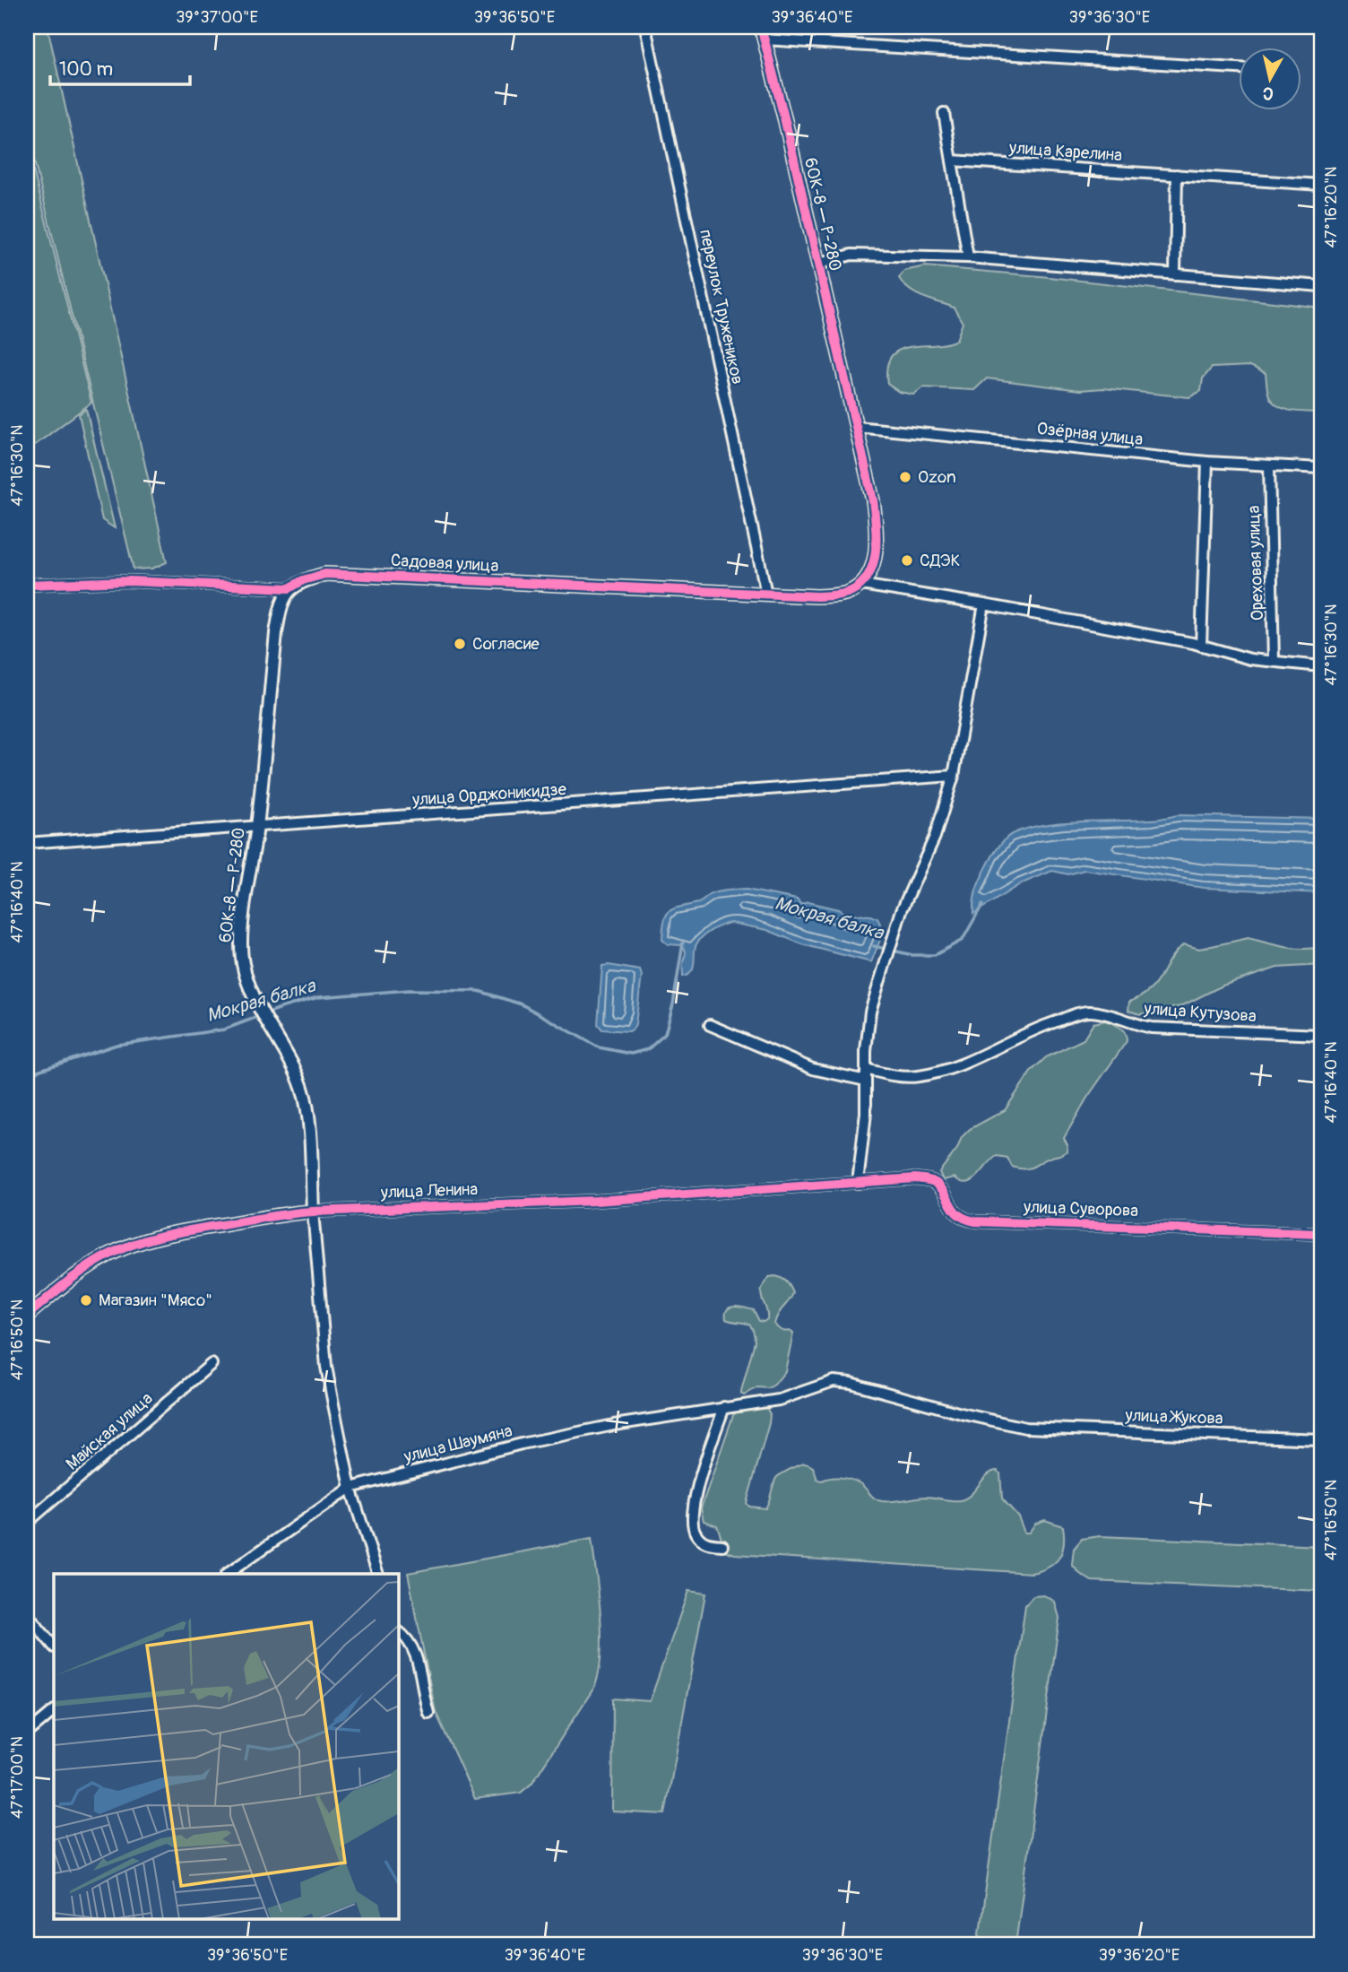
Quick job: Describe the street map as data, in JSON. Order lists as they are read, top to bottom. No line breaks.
{"streets":{"street":["улица Карелина","60К-8 — Р-280","переулок Тружеников","Озёрная улица","Садовая улица","Ореховая улица","улица Орджоникидзе","улица Кутузова","улица Ленина","улица Суворова","улица Жукова","Майская улица","улица Шаумяна"]},"crossings":[["60К-8 — Р-280","Озёрная улица"],["60К-8 — Р-280","Садовая улица"],["60К-8 — Р-280","улица Орджоникидзе"],["60К-8 — Р-280","улица Ленина"],["переулок Тружеников","Садовая улица"],["Озёрная улица","Ореховая улица"],["Садовая улица","Ореховая улица"],["улица Ленина","улица Суворова"],["улица Жукова","улица Шаумяна"]],"water":["Мокрая балка"],"places":["Ozon","СДЭК","Согласие","Магазин \"Мясо\""],"scale_bar":"100 m","north":"bottom","coordinates":["39°37'00\"E","39°36'50\"E","39°36'40\"E","39°36'30\"E","47°16'20\"N","47°16'30\"N","47°16'40\"N","47°16'50\"N","47°17'00\"N","39°36'20\"E"]}
